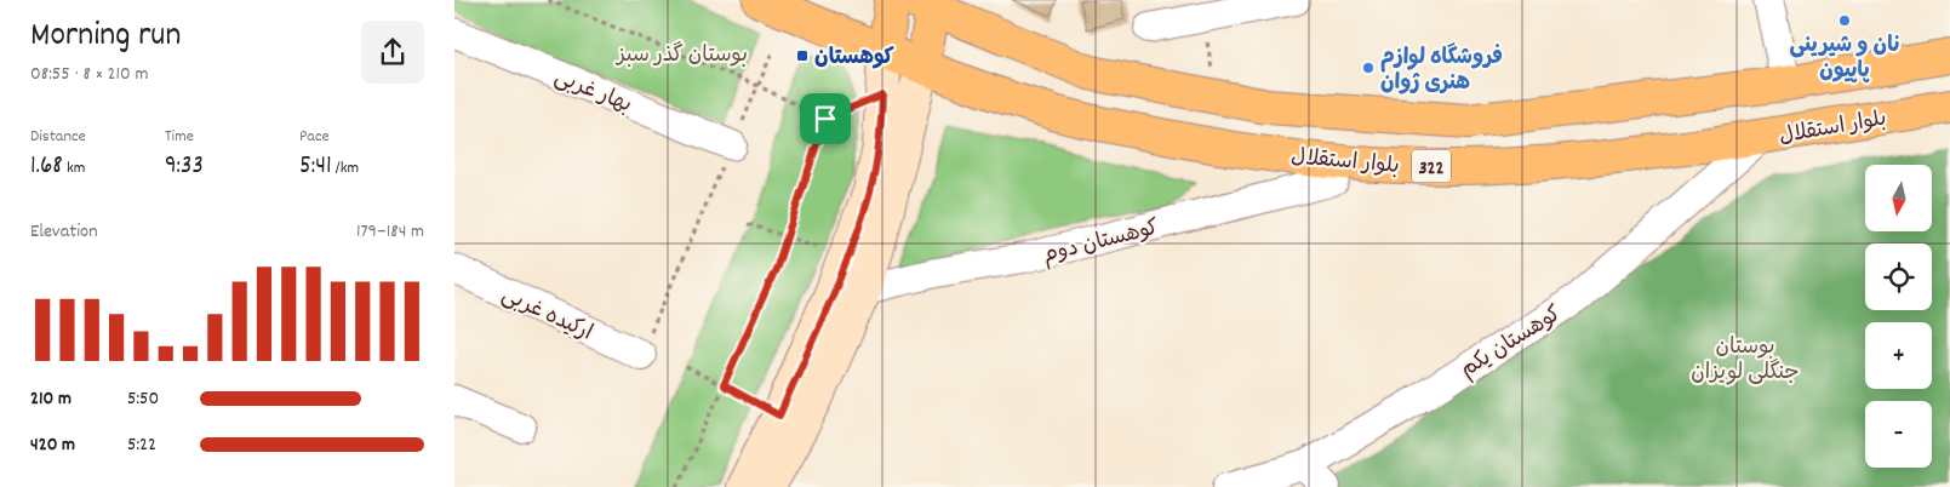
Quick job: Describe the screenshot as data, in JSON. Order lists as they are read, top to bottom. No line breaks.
{"streets":{"main road":["بلوار استقلال","322"],"street":["بهار غربی","کوهستان دوم","ارکیده غربی","کوهستان یکم"]},"crossings":[["بلوار استقلال","کوهستان یکم"]],"parks":["بوستان گذر سبز","بوستان جنگلی لویزان"],"places":{"other":["نان و شیرینی پاپیون","فروشگاه لوازم هنری ژوان"],"transit":["کوهستان"]},"north":"bottom","page":{"heading":["Morning run","08:55 · 8 × 210 m"],"stats":[["Distance","1.68 km"],["Time","9:33"],["Pace","5:41 /km"]],"map_buttons":["+","−"],"chart":["Elevation","179–184 m"],"list":[{"name":"210 m","note":"5:50"},{"name":"420 m","note":"5:22"}]}}
